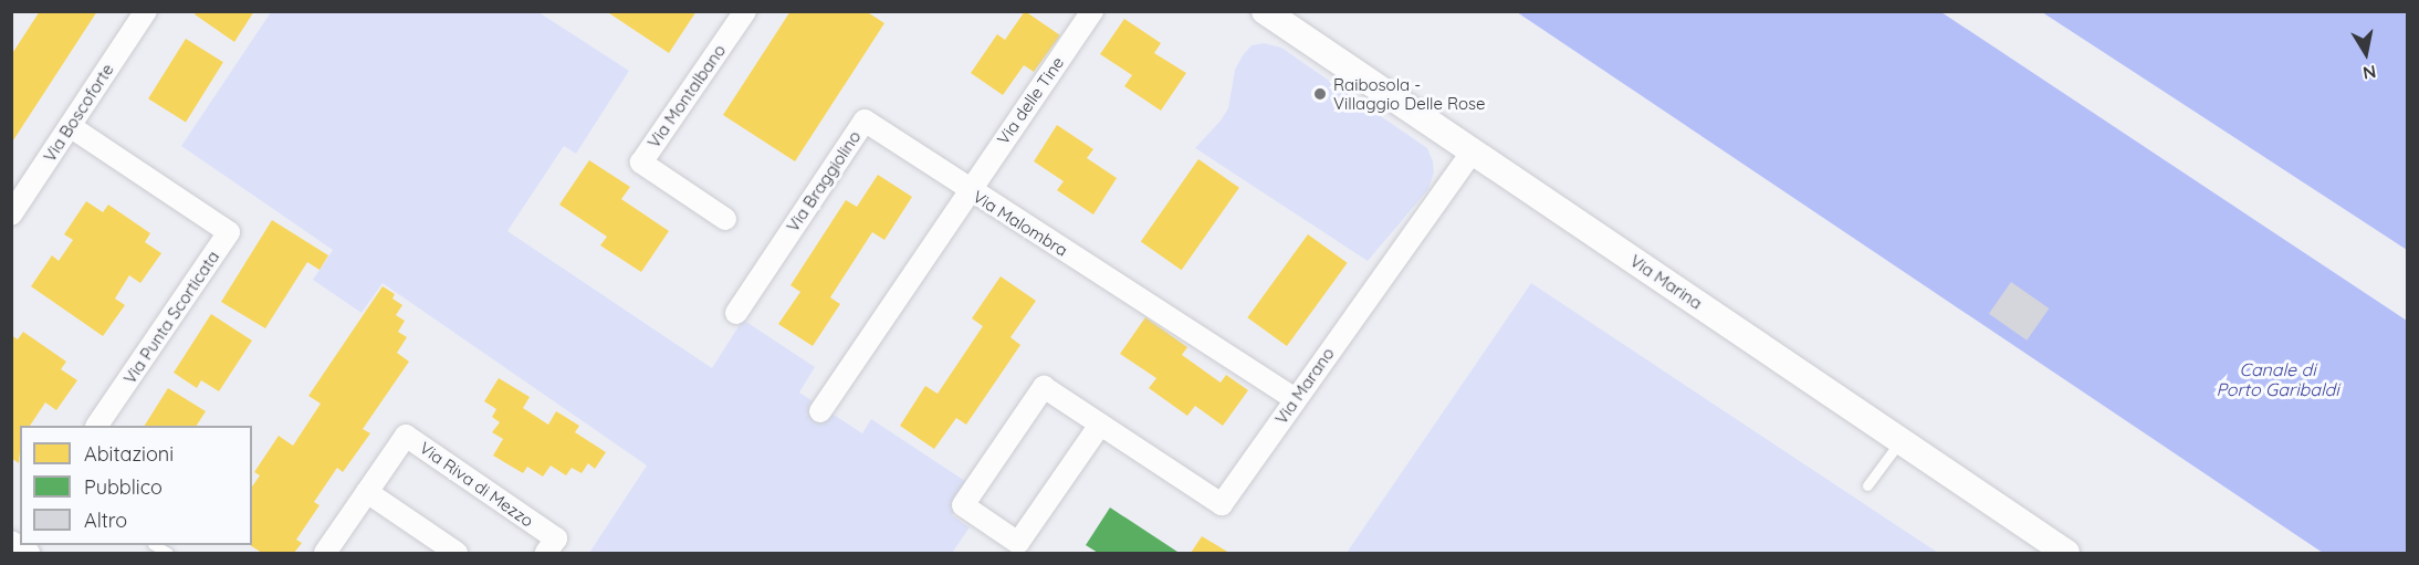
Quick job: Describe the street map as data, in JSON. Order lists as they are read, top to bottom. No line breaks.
{"streets":{"street":["Via Montalbano","Via delle Tine","Via Boscoforte","Via Braggiolino","Via Malombra","Via Marina","Via Punta Scorticata","Via Marano","Via Riva di Mezzo"]},"crossings":[["Via delle Tine","Via Braggiolino"],["Via delle Tine","Via Malombra"],["Via Boscoforte","Via Punta Scorticata"],["Via Braggiolino","Via Malombra"],["Via Malombra","Via Marano"],["Via Marina","Via Marano"]],"water":["Canale di Porto Garibaldi"],"places":["Raibosola - Villaggio Delle Rose"],"legend":["Abitazioni","Pubblico","Altro"],"north":"bottom"}
